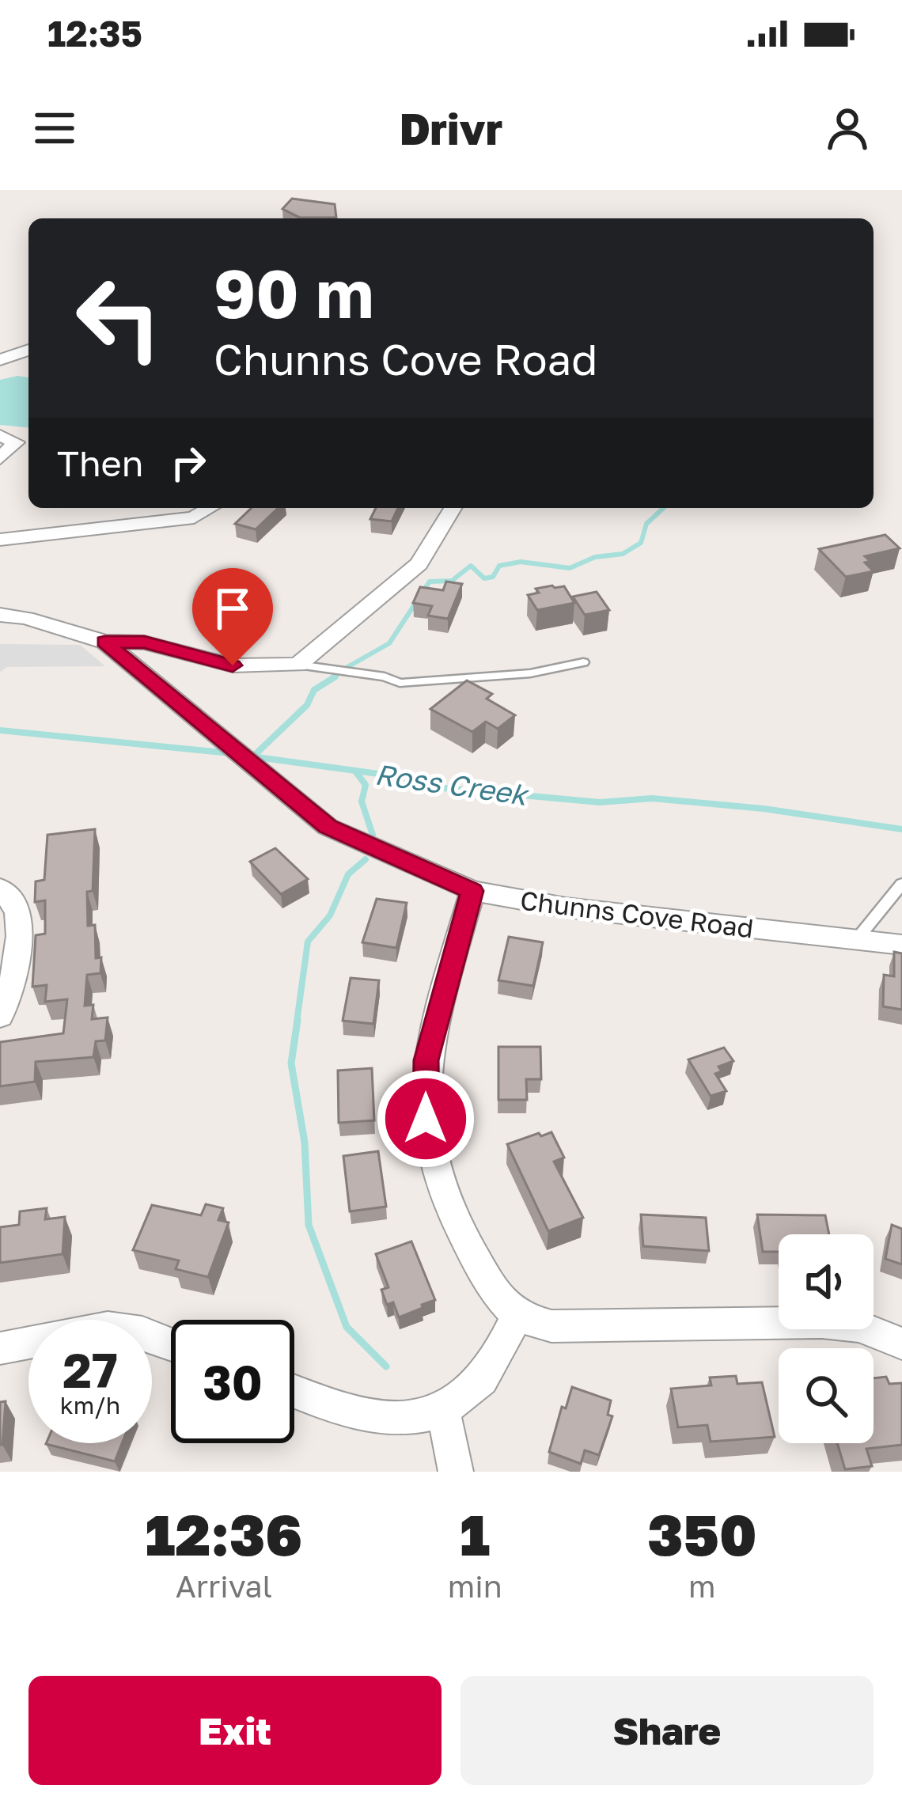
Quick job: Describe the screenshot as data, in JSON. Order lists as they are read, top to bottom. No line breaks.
{"streets":{"street":["Chunns Cove Road"]},"water":["Ross Creek"],"page":{"status":"12:35","header":"Drivr","turn":["90 m","Chunns Cove Road"],"then":"Then","speed":"27 km/h","limit":"30","eta":["12:36","Arrival","1","min","350","m"],"buttons":["Exit","Share"]}}
